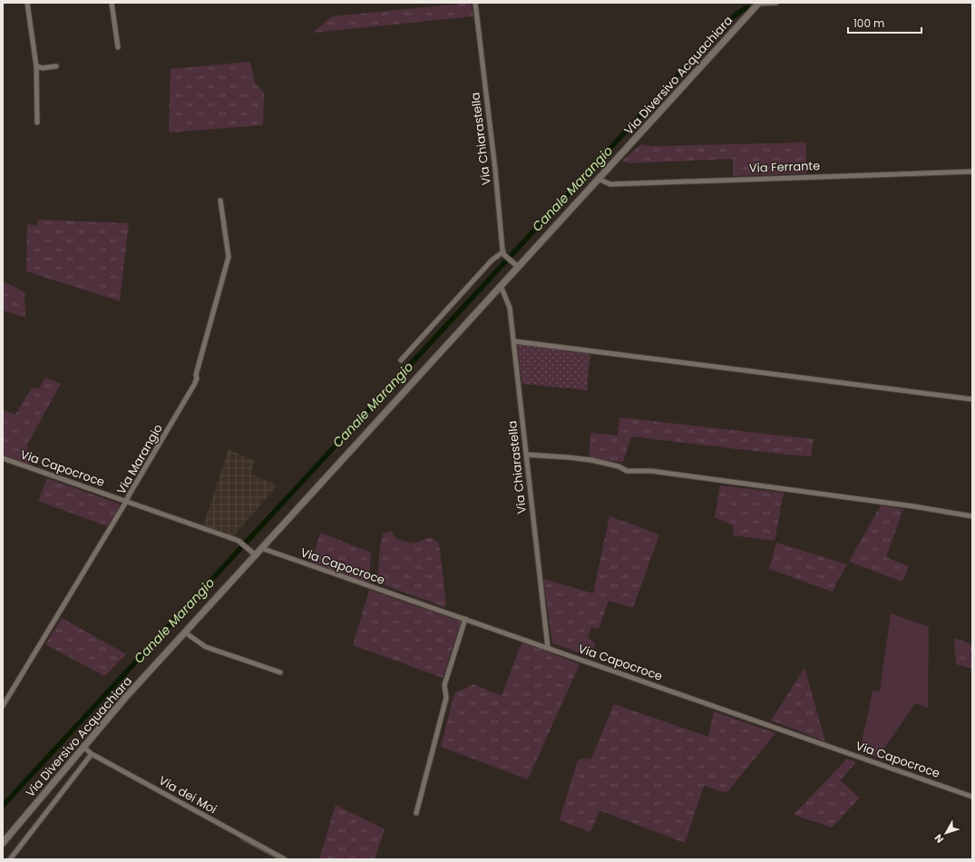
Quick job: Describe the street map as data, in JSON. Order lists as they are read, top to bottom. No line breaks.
{"streets":{"main road":["Via Diversivo Acquachiara"],"street":["Via Chiarastella","Via Ferrante","Via Marangio","Via Capocroce","Via dei Moi"]},"crossings":[["Via Diversivo Acquachiara","Via Chiarastella"],["Via Diversivo Acquachiara","Via Ferrante"],["Via Diversivo Acquachiara","Via Capocroce"],["Via Diversivo Acquachiara","Via dei Moi"],["Via Chiarastella","Via Capocroce"],["Via Marangio","Via Capocroce"]],"water":["Canale Marangio"],"scale_bar":"100 m","north":"bottom left"}
